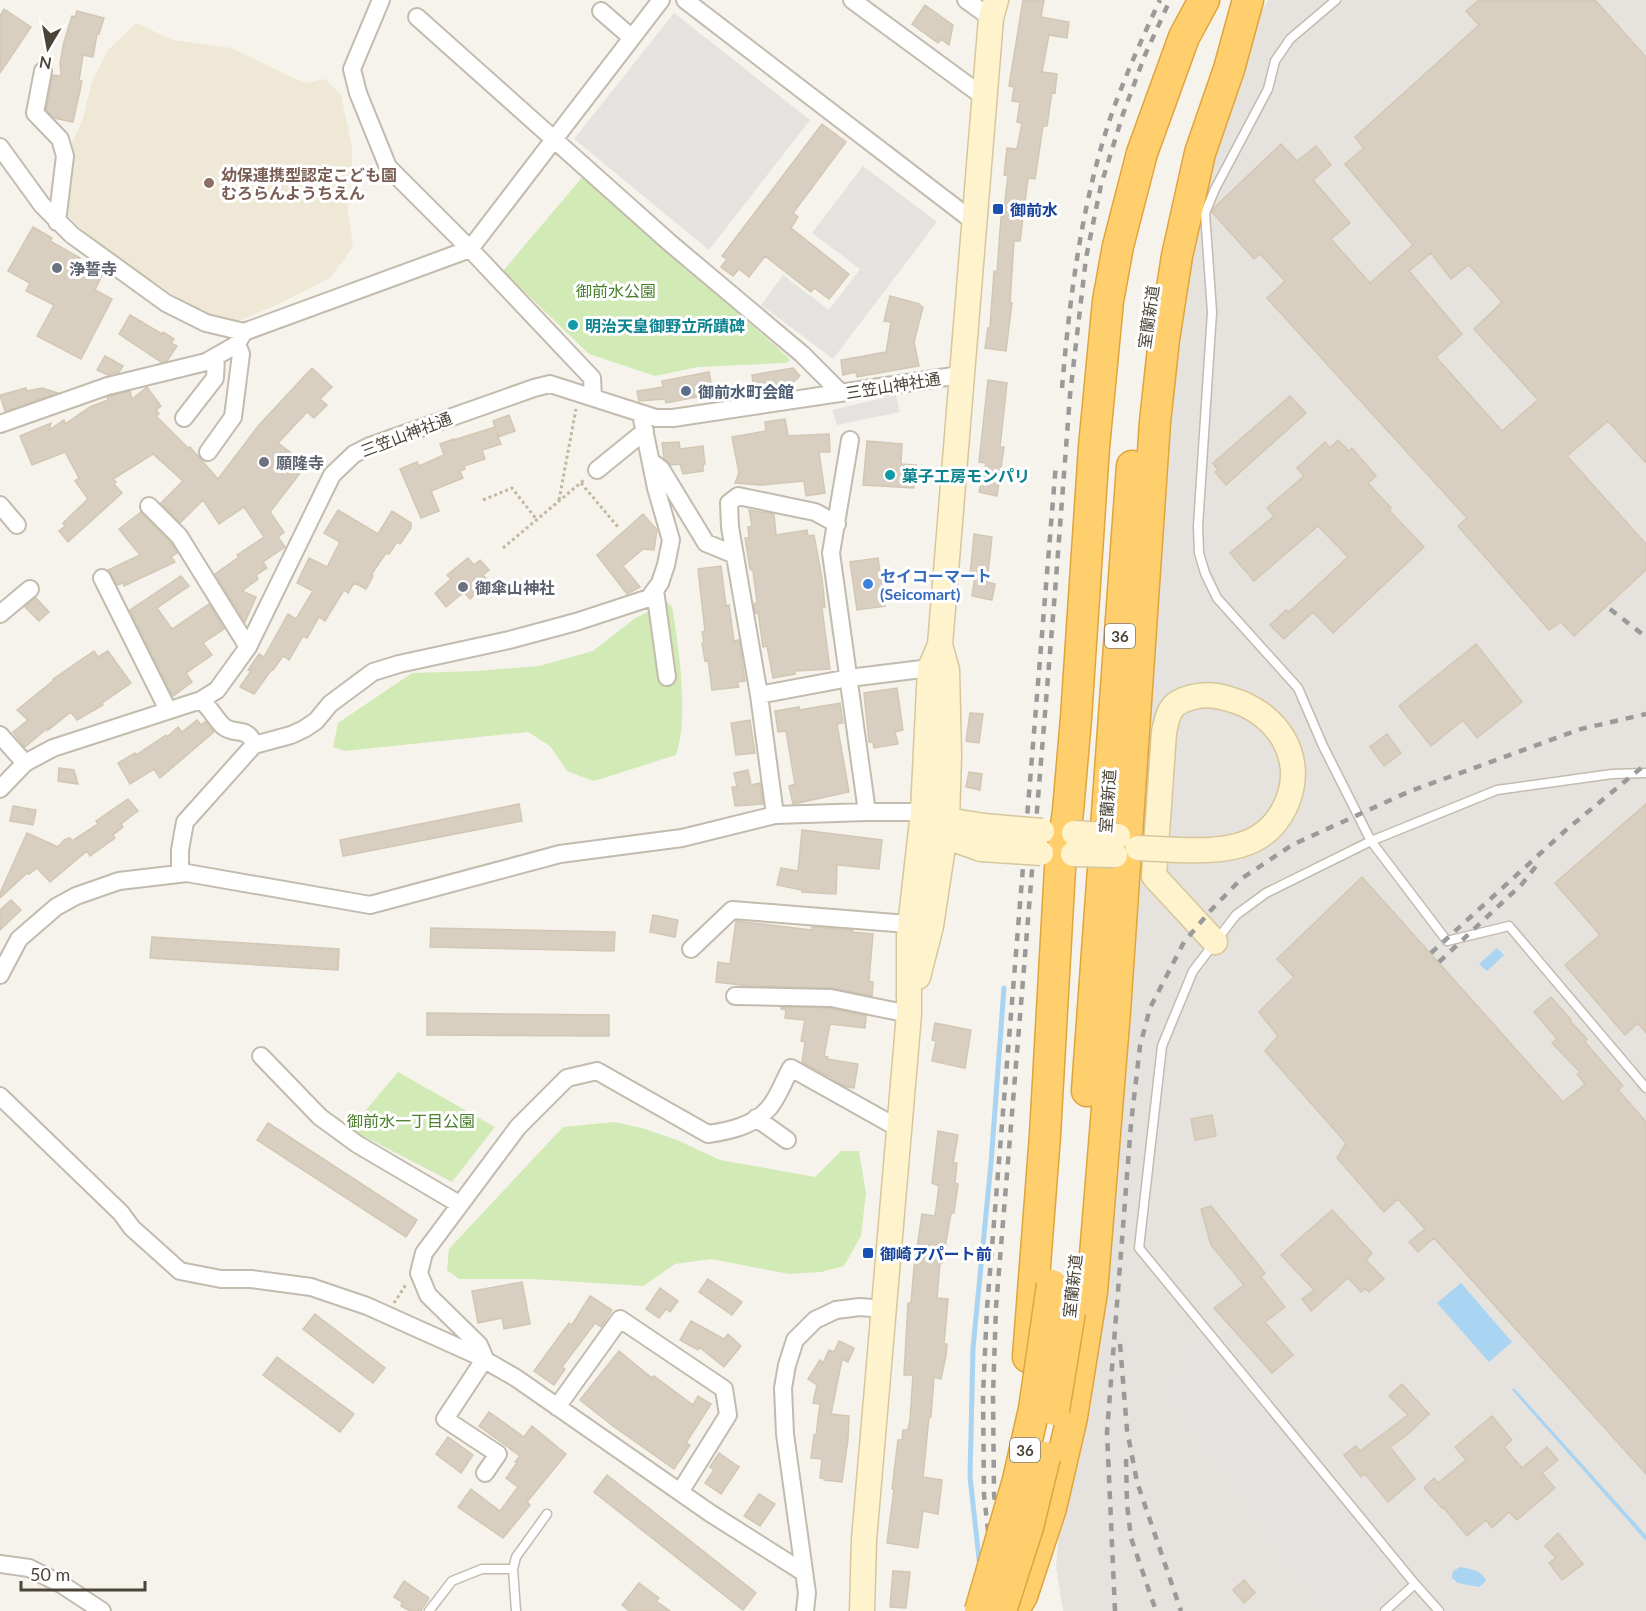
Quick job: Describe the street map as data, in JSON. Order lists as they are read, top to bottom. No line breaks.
{"streets":{"highway":["室蘭新道","36"],"street":["三笠山神社通"]},"parks":["御前水公園","御前水一丁目公園"],"places":{"other":["幼保連携型認定こども園 むろらんようちえん","浄誓寺","明治天皇御野立所蹟碑","御前水町会館","願隆寺","菓子工房モンパリ","セイコーマート (Seicomart)","御傘山神社"],"transit":["御前水","御崎アパート前"]},"scale_bar":"50 m","north":"bottom"}
